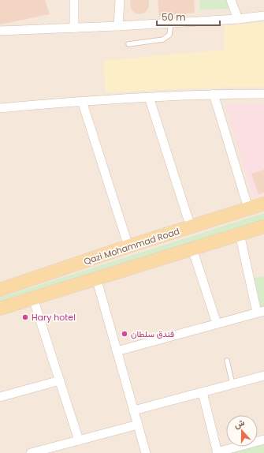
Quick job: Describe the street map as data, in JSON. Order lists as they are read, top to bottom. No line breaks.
{"streets":{"main road":["Qazi Mohammad Road"]},"places":["Hary hotel","فندق سلطان"],"scale_bar":"50 m","north":"top"}
